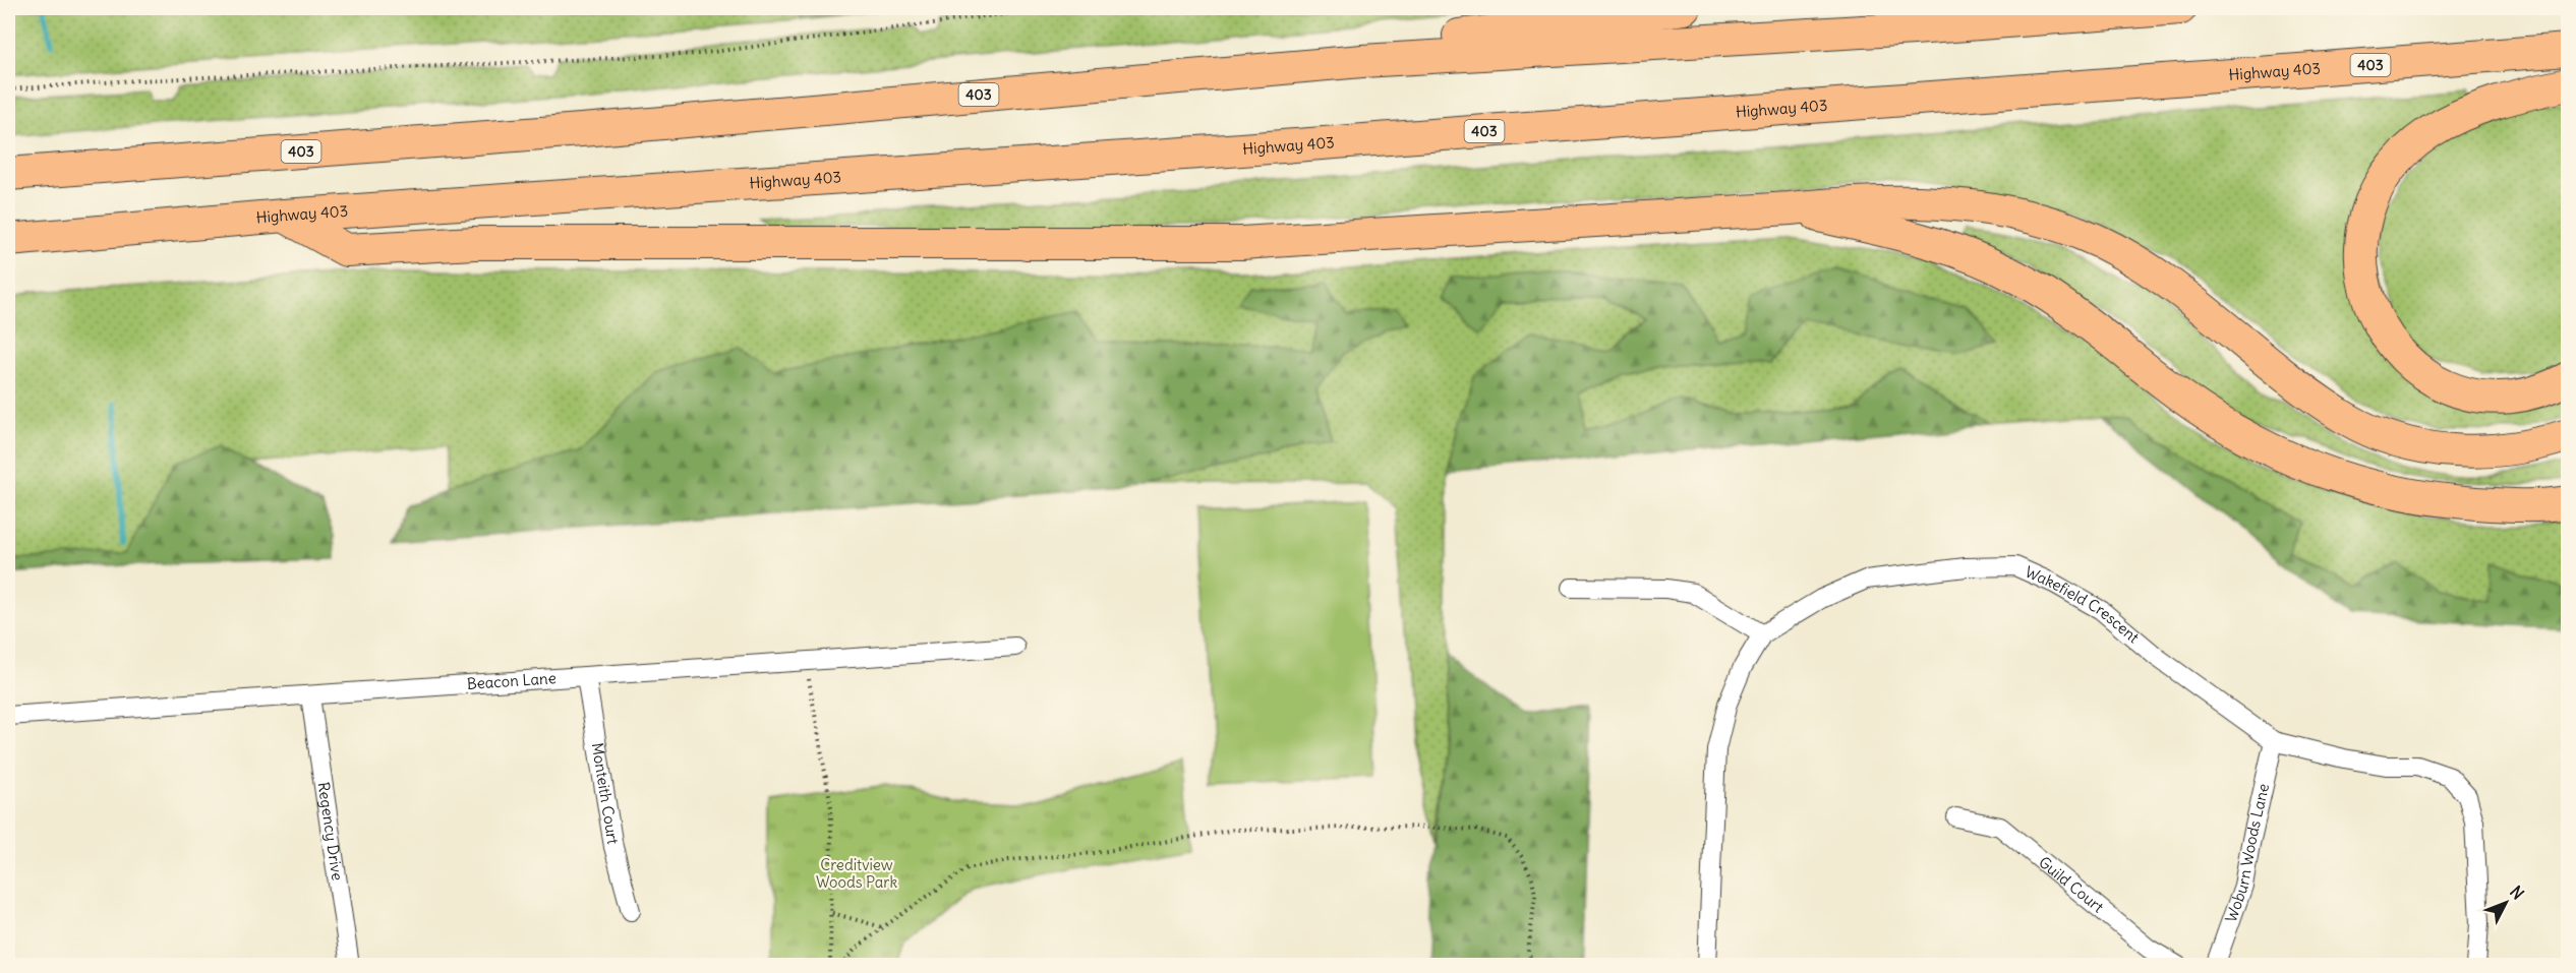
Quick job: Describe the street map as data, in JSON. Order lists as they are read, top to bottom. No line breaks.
{"streets":{"highway":["403","Highway 403"],"street":["Wakefield Crescent","Beacon Lane","Monteith Court","Regency Drive","Woburn Woods Lane","Guild Court"]},"crossings":[["Wakefield Crescent","Woburn Woods Lane"],["Beacon Lane","Monteith Court"],["Beacon Lane","Regency Drive"]],"parks":["Creditview Woods Park"],"north":"top right"}
